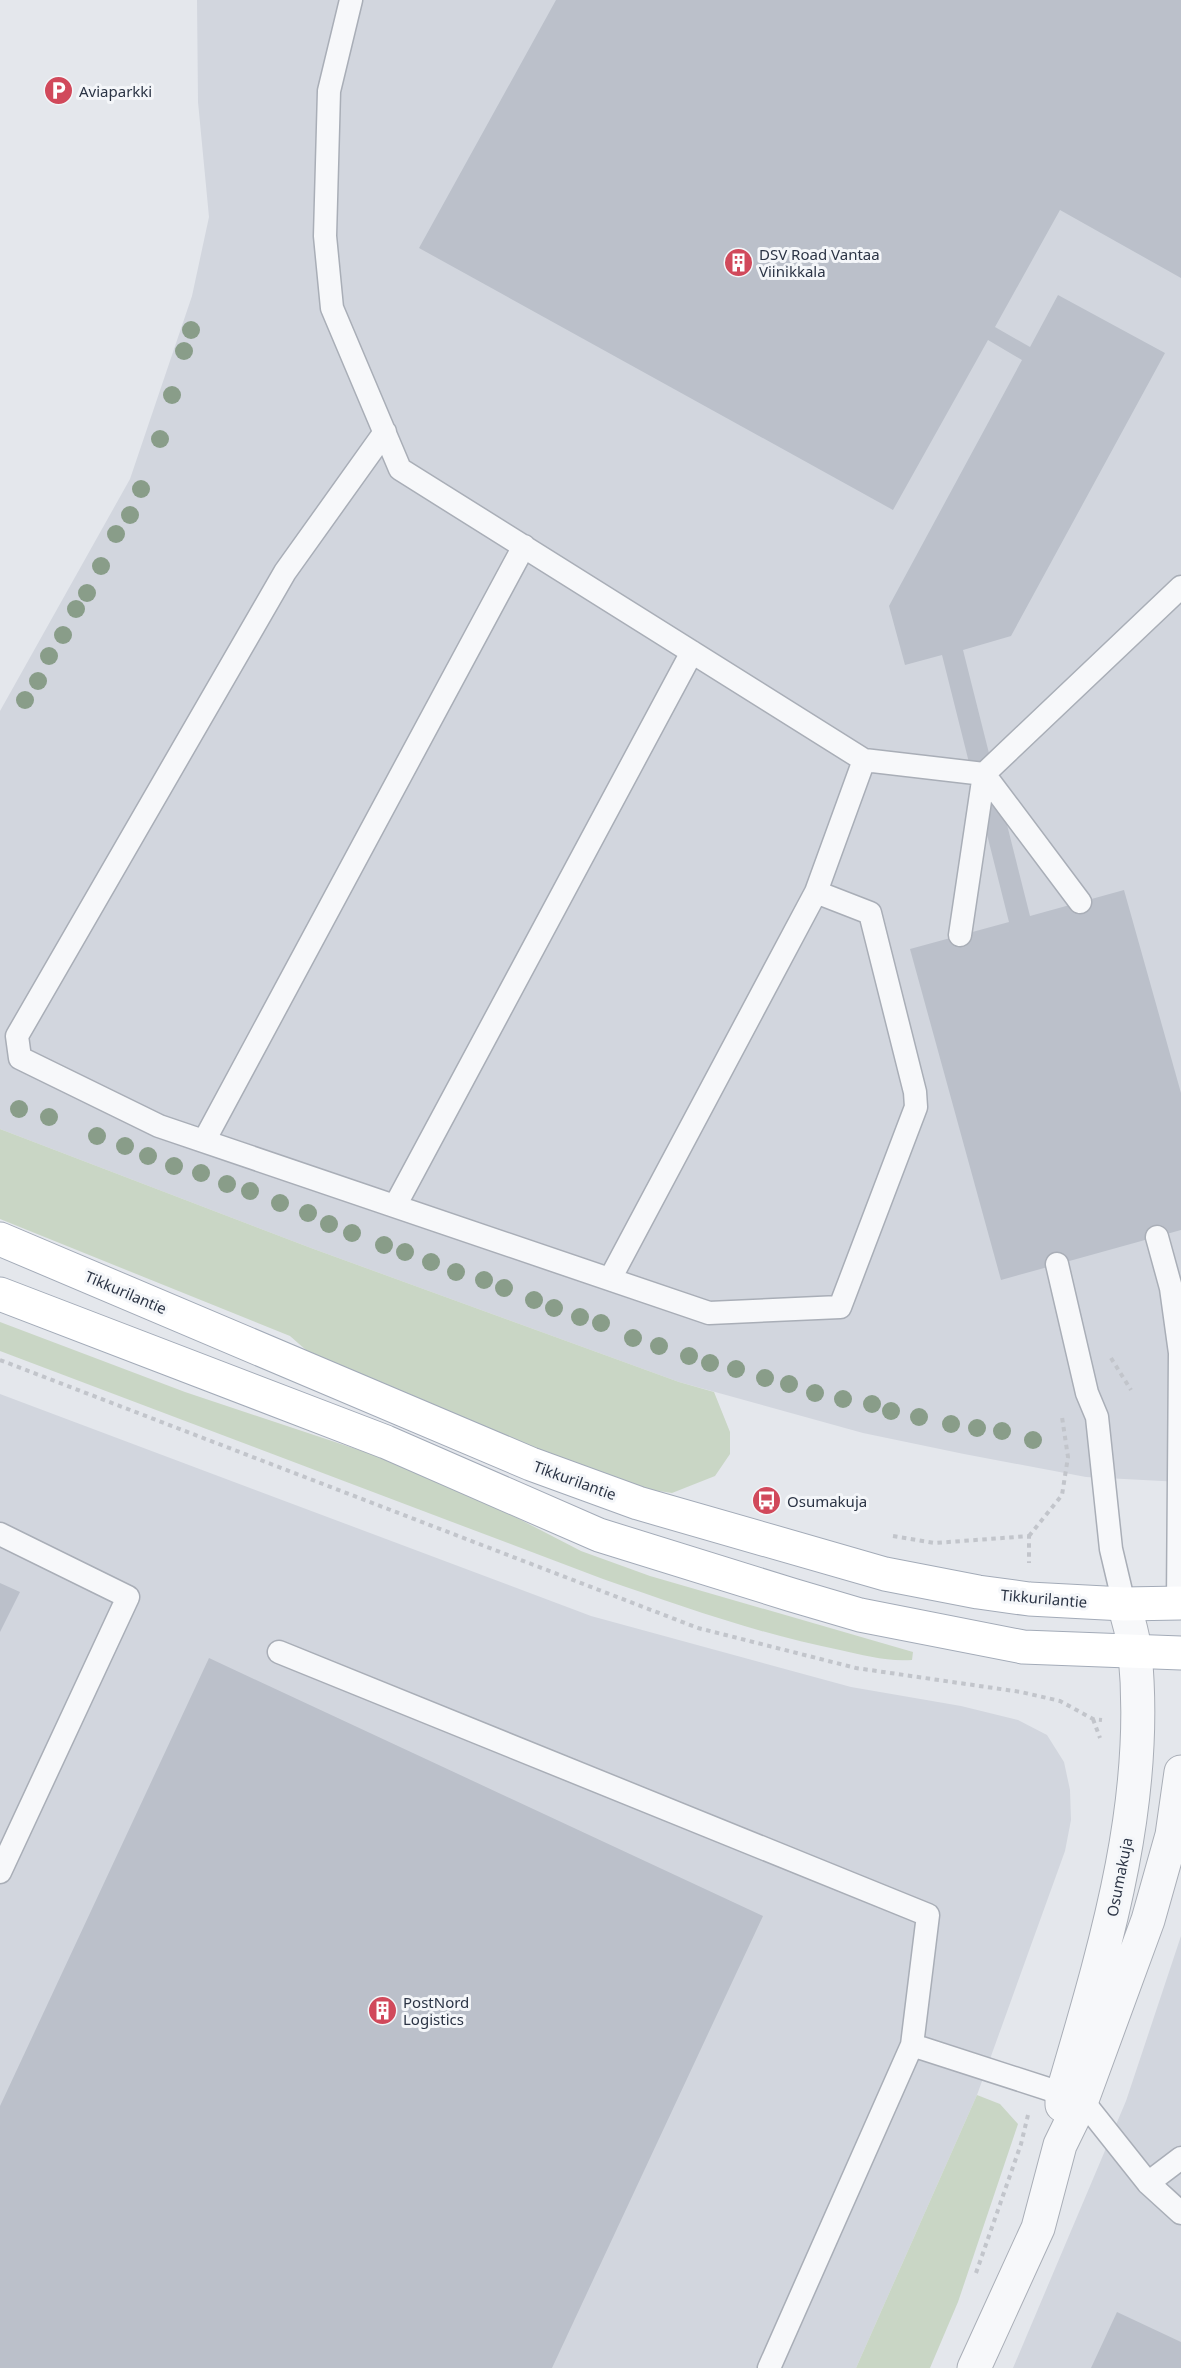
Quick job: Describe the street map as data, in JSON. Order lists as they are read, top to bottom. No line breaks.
{"streets":{"main road":["Tikkurilantie"],"street":["Osumakuja"]},"crossings":[["Tikkurilantie","Osumakuja"]],"places":{"parking":["Aviaparkki"],"building":["DSV Road Vantaa Viinikkala","PostNord Logistics"],"bus stop":["Osumakuja"]}}
